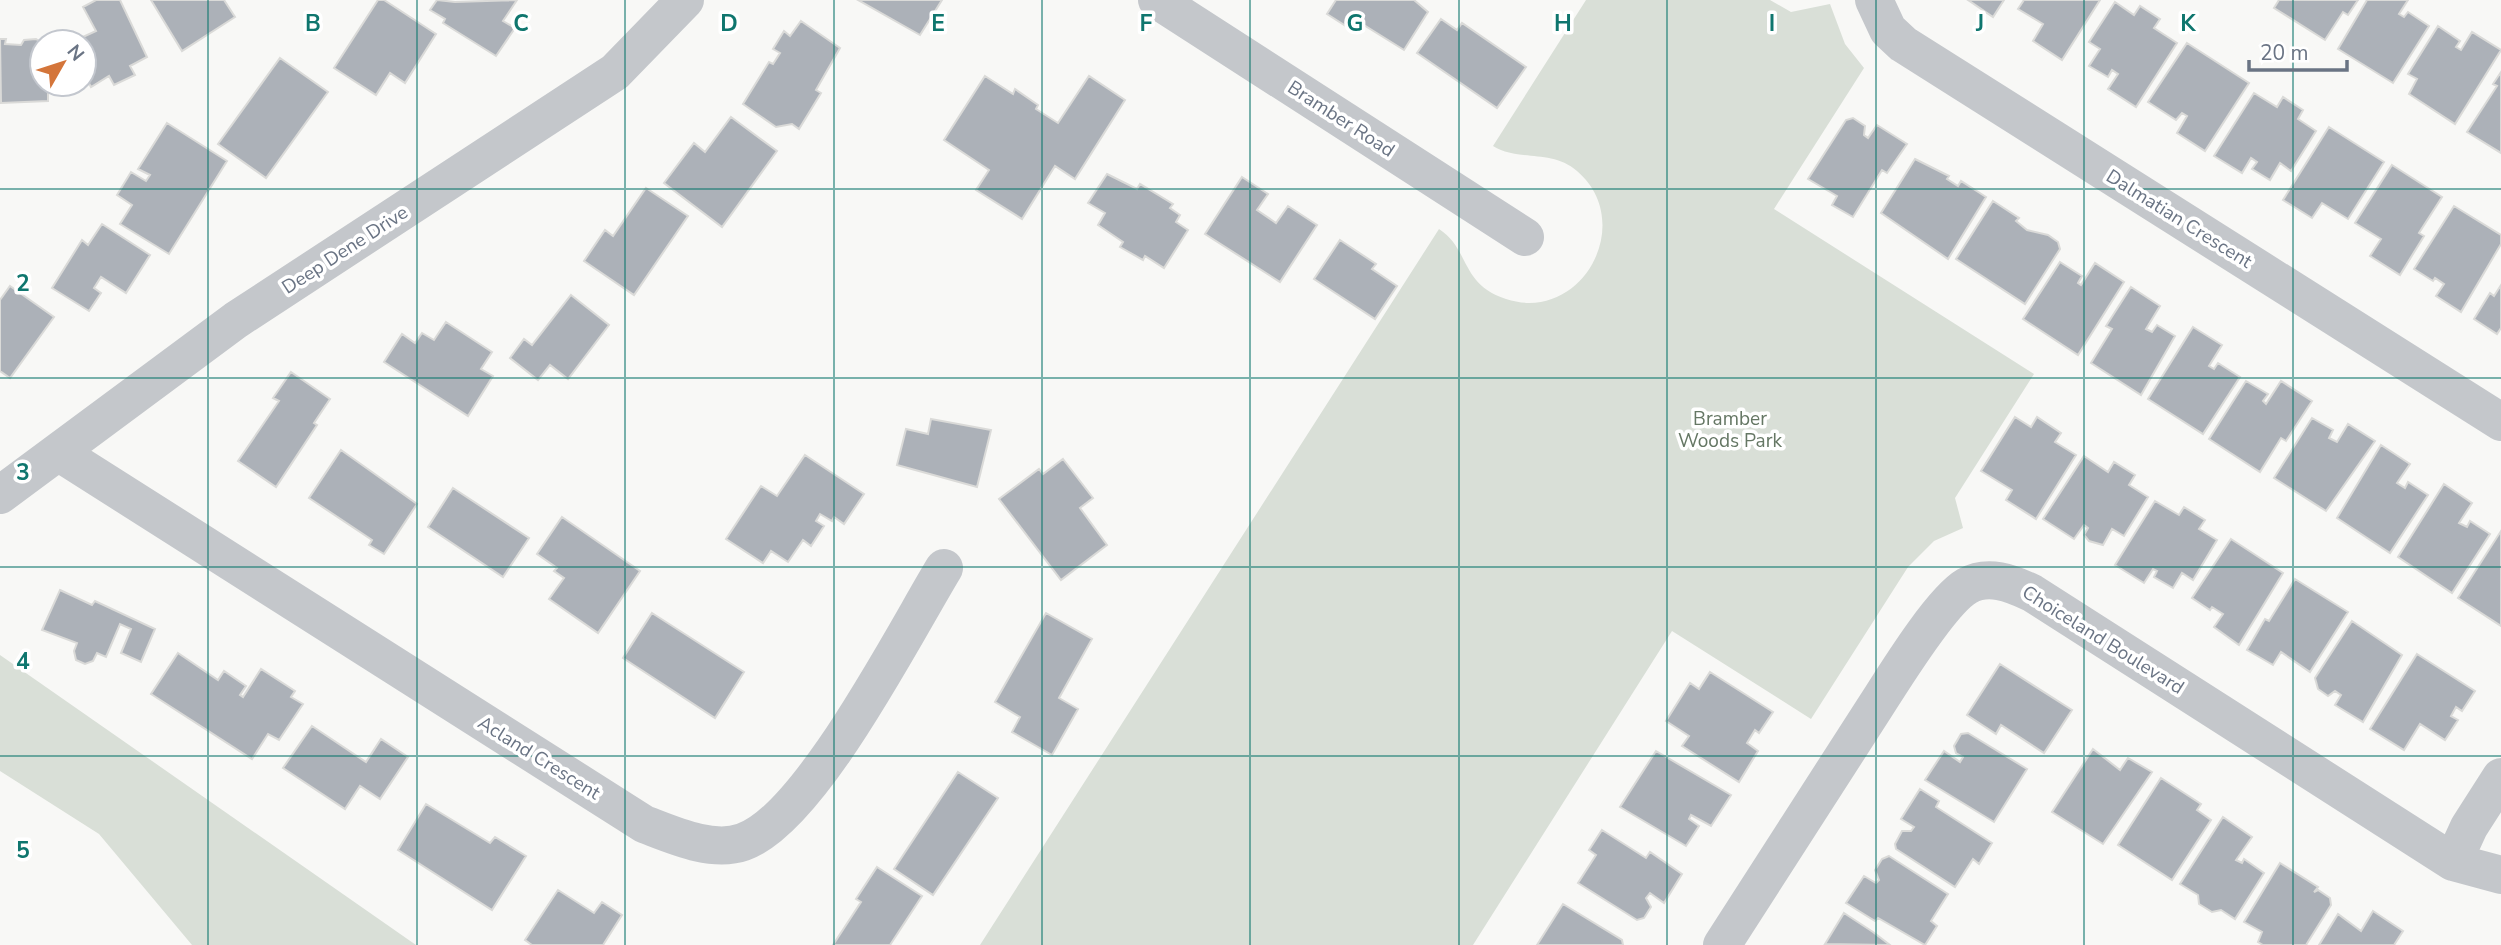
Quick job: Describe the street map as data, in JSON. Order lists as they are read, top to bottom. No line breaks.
{"streets":{"street":["Bramber Road","Dalmatian Crescent","Deep Dene Drive","Choiceland Boulevard","Acland Crescent"]},"crossings":[["Deep Dene Drive","Acland Crescent"]],"parks":["Bramber Woods Park"],"scale_bar":"20 m","north":"top right","grid":{"columns":["B","C","D","E","F","G","H","I","J","K"],"rows":["2","3","4","5"]}}
